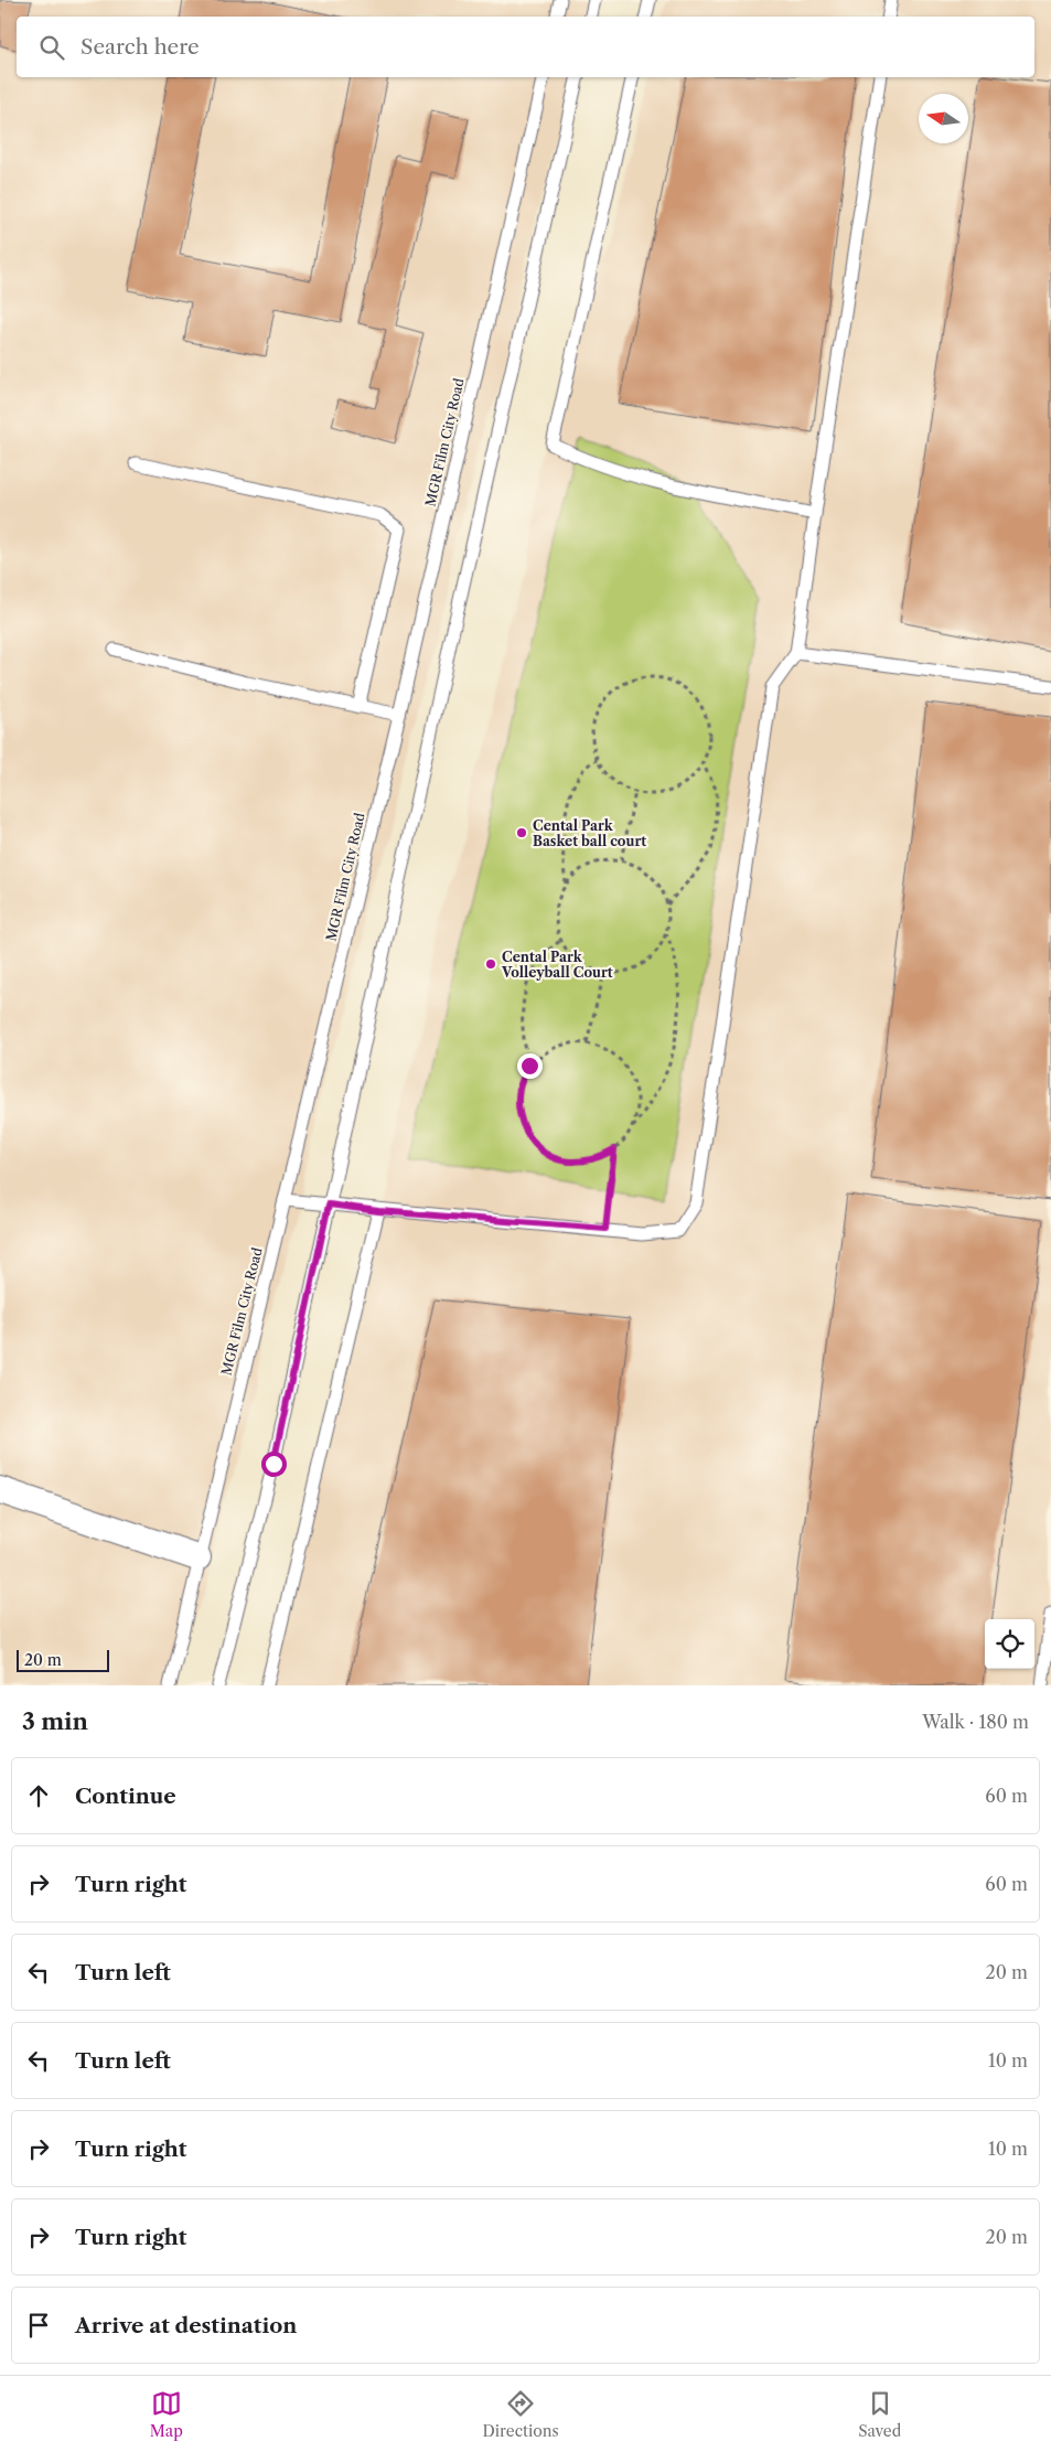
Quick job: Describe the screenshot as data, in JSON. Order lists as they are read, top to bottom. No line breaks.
{"streets":{"lane":["MGR Film City Road"]},"places":["Cental Park Basket ball court","Cental Park Volleyball Court"],"scale_bar":"20 m","north":"left","page":{"search":"Search here","scale":"20 m","heading":["3 min","Walk · 180 m"],"list":[["Continue","60 m"],["Turn right","60 m"],["Turn left","20 m"],["Turn left","10 m"],["Turn right","10 m"],["Turn right","20 m"],"Arrive at destination"],"nav":["Map","Directions","Saved"]}}
